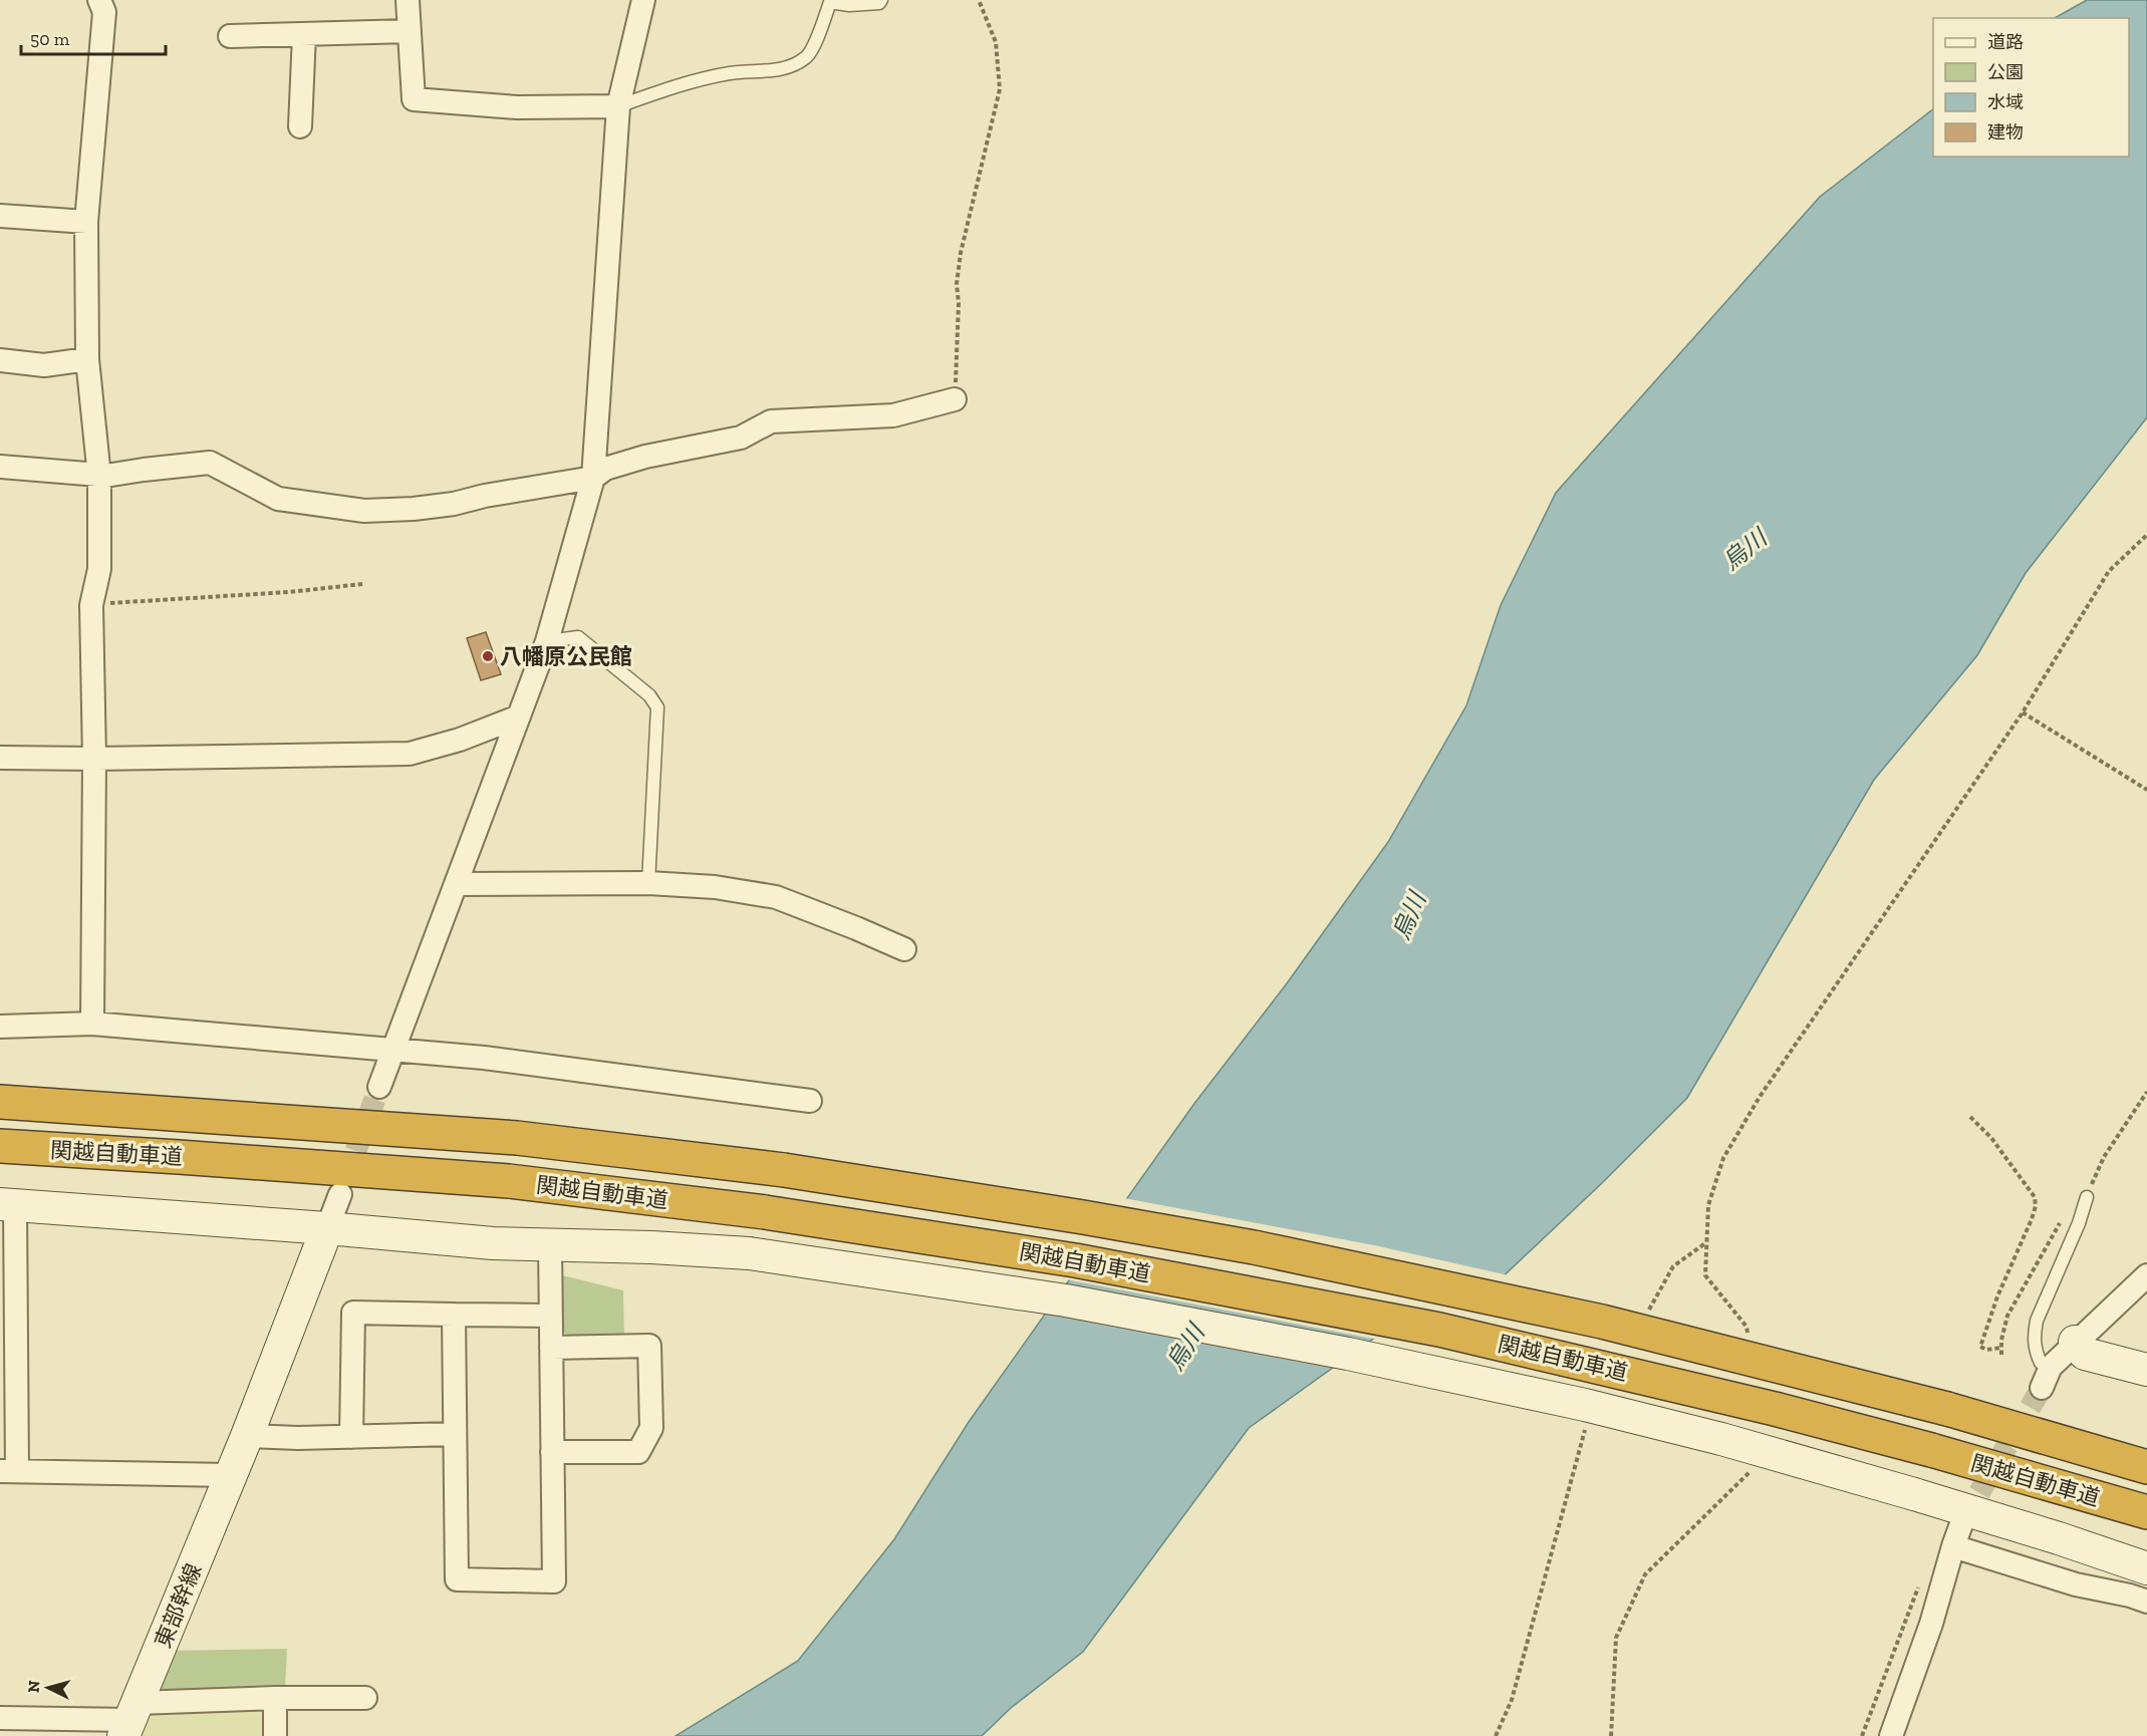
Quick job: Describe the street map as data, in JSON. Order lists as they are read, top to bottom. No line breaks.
{"streets":{"highway":["関越自動車道"],"street":["東部幹線"]},"water":["烏川"],"places":["八幡原公民館"],"legend":["道路","公園","水域","建物"],"scale_bar":"50 m","north":"left"}
